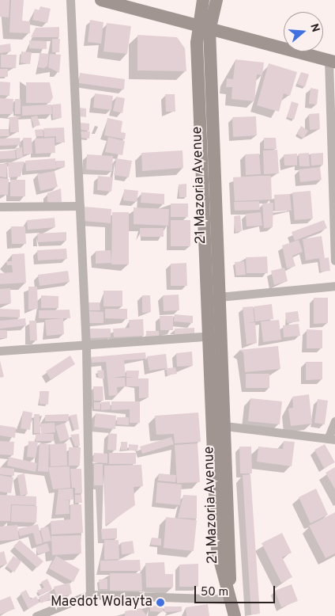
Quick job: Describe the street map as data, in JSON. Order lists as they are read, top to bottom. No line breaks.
{"streets":{"main road":["21 Mazoria Avenue"]},"places":["Maedot Wolayta"],"scale_bar":"50 m","north":"right"}
